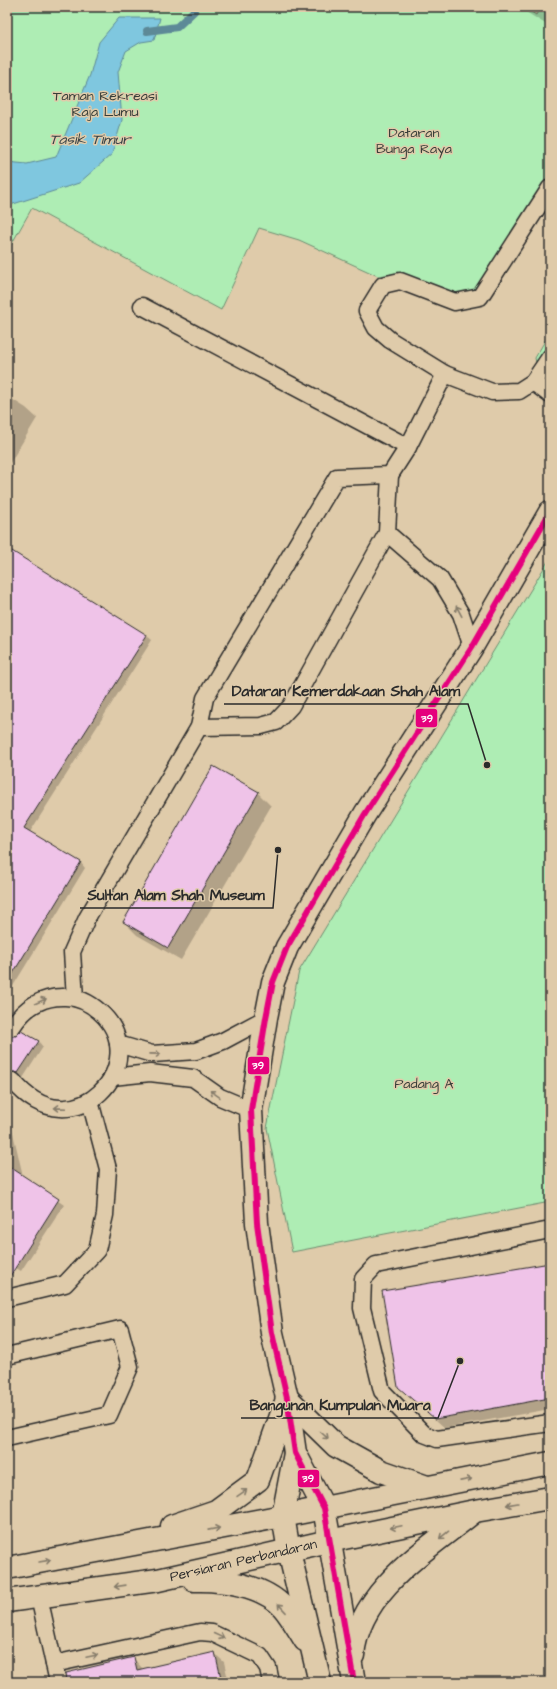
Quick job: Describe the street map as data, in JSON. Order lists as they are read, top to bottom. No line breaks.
{"streets":{"main road":["Persiaran Perbandaran"]},"water":["Tasik Timur"],"parks":["Taman Rekreasi Raja Lumu","Dataran Bunga Raya","Padang A"],"places":["Dataran Kemerdakaan Shah Alam","Sultan Alam Shah Museum","Bangunan Kumpulan Muara"],"lines":["transit line 39"]}
